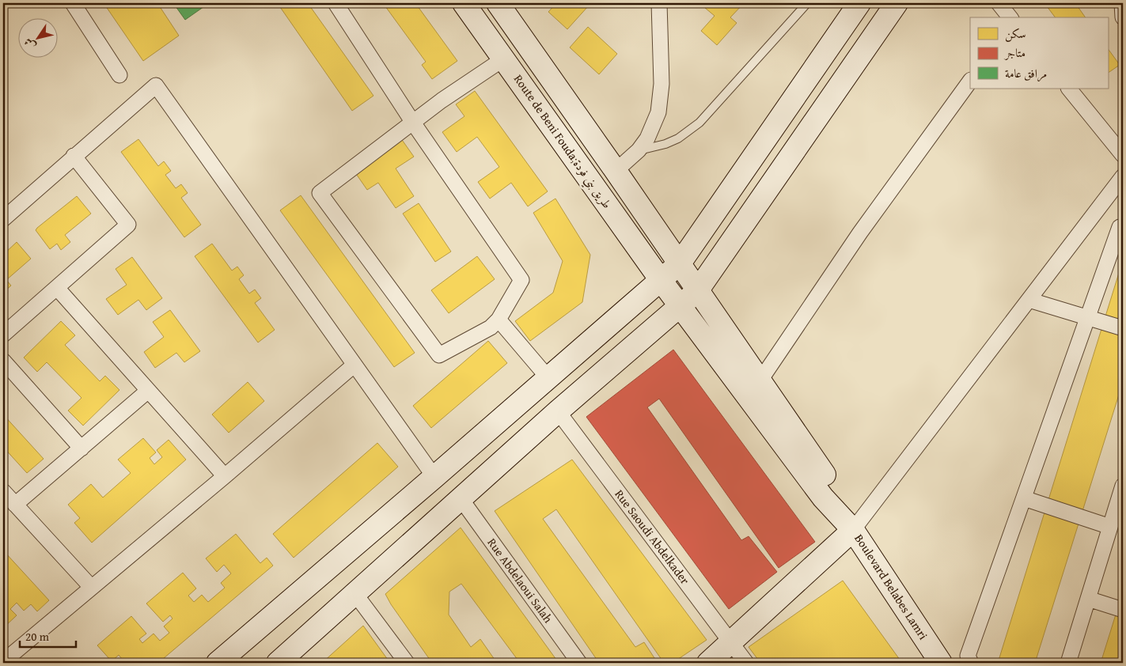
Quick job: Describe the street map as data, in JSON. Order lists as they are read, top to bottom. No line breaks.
{"streets":{"street":["Route de Beni Fouda;طريق بني فودة","Rue Saoudi Abdelkader","Rue Abdelaoui Salah","Boulevard Belabes Lamri"]},"crossings":[["Route de Beni Fouda;طريق بني فودة","Boulevard Belabes Lamri"]],"legend":["سكن","متاجر","مرافق عامة"],"scale_bar":"20 m","north":"bottom left"}
